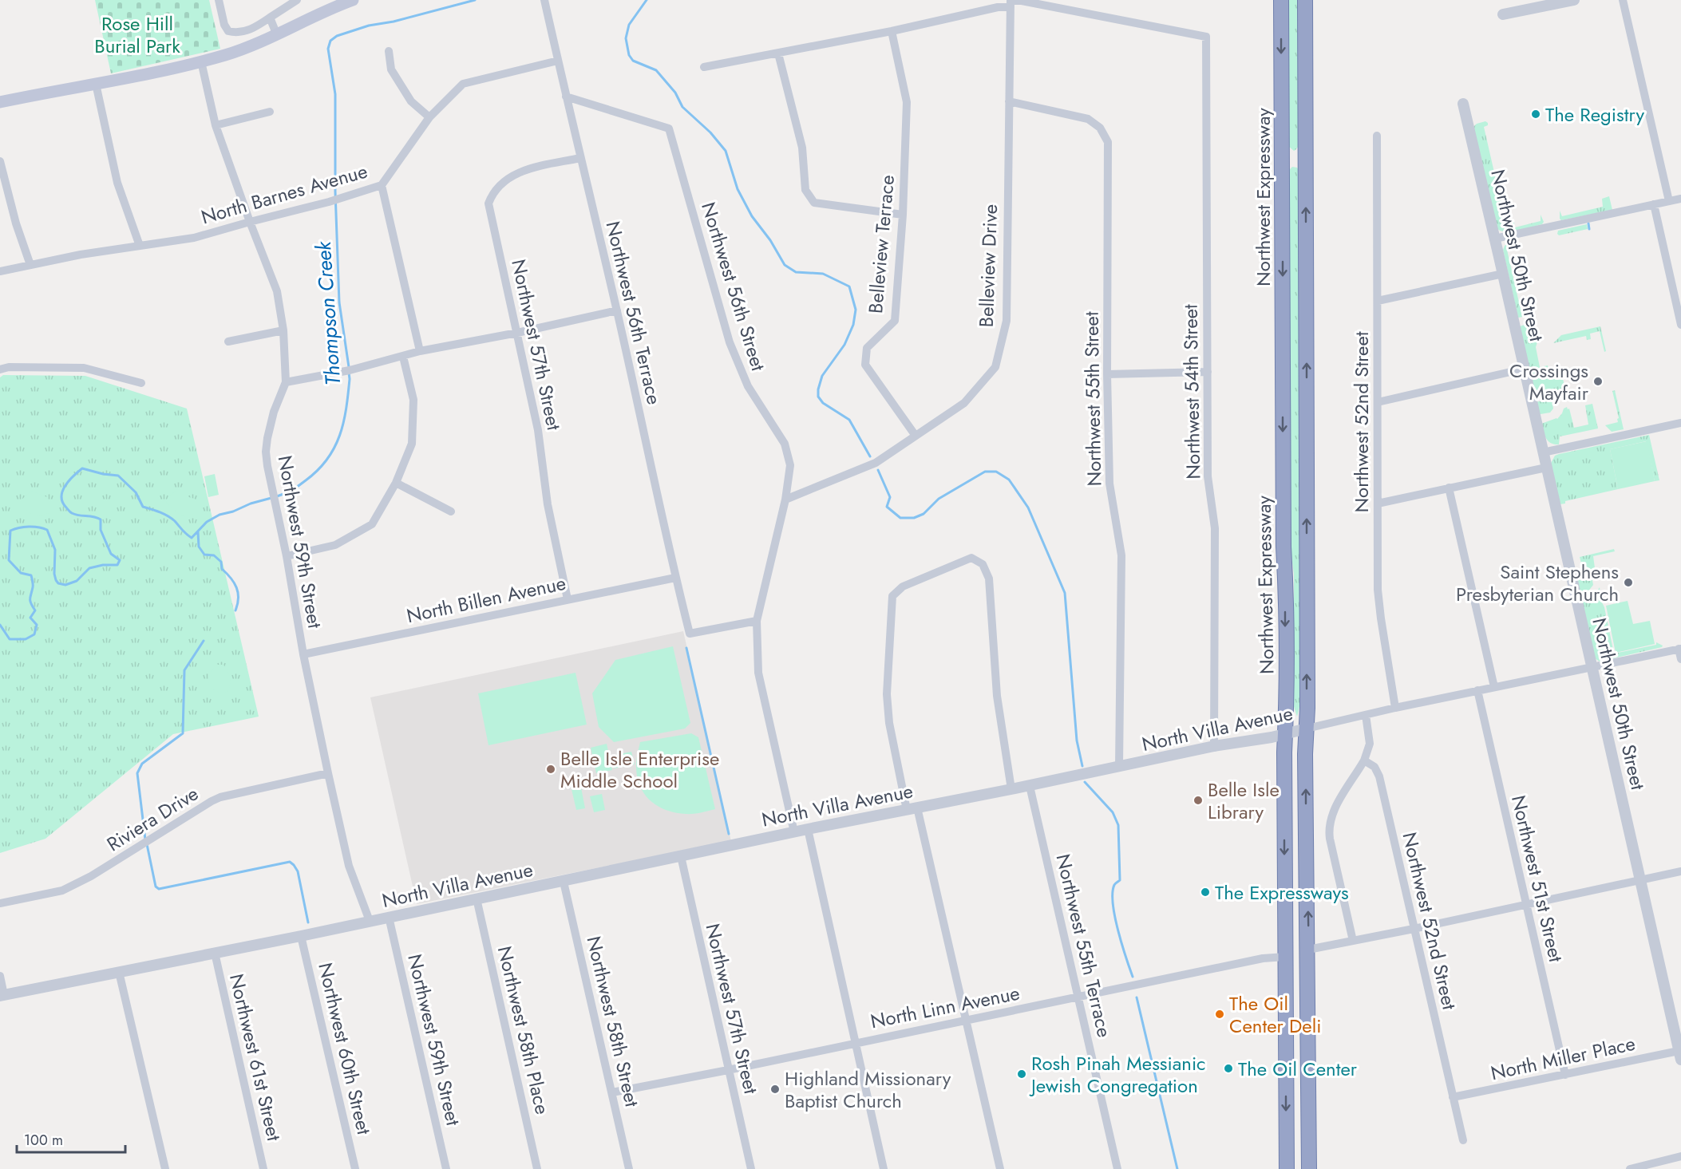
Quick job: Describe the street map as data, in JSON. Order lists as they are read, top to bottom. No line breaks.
{"streets":{"highway":["Northwest Expressway"],"street":["North Barnes Avenue","Belleview Terrace","Northwest 50th Street","Belleview Drive","Northwest 56th Street","Northwest 56th Terrace","Northwest 57th Street","Northwest 54th Street","Northwest 55th Street","Northwest 52nd Street","Northwest 59th Street","North Billen Avenue","North Villa Avenue","Riviera Drive","Northwest 51st Street","Northwest 55th Terrace","North Linn Avenue","Northwest 58th Street","Northwest 58th Place","Northwest 60th Street","Northwest 61st Street","North Miller Place"]},"crossings":[["North Barnes Avenue","Northwest 56th Terrace"],["North Barnes Avenue","Northwest 59th Street"],["Northwest Expressway","North Villa Avenue"],["Northwest Expressway","North Linn Avenue"],["Belleview Terrace","Belleview Drive"],["Northwest 50th Street","North Villa Avenue"],["Northwest 50th Street","North Miller Place"],["Belleview Drive","Northwest 56th Street"],["Belleview Drive","Northwest 54th Street"],["Belleview Drive","Northwest 55th Street"],["Northwest 56th Street","Northwest 56th Terrace"],["Northwest 56th Street","North Villa Avenue"],["Northwest 56th Terrace","Northwest 57th Street"],["Northwest 56th Terrace","North Billen Avenue"],["Northwest 57th Street","North Billen Avenue"],["Northwest 57th Street","North Villa Avenue"],["Northwest 57th Street","North Linn Avenue"],["Northwest 54th Street","North Villa Avenue"],["Northwest 55th Street","North Villa Avenue"],["Northwest 52nd Street","North Villa Avenue"],["Northwest 52nd Street","North Miller Place"],["Northwest 59th Street","North Billen Avenue"],["Northwest 59th Street","North Villa Avenue"],["Northwest 59th Street","Riviera Drive"],["North Villa Avenue","Northwest 51st Street"],["North Villa Avenue","Northwest 55th Terrace"],["North Villa Avenue","Northwest 58th Street"],["North Villa Avenue","Northwest 58th Place"],["North Villa Avenue","Northwest 60th Street"],["North Villa Avenue","Northwest 61st Street"],["Northwest 51st Street","North Miller Place"],["Northwest 55th Terrace","North Linn Avenue"],["North Linn Avenue","Northwest 58th Street"]],"water":["Thompson Creek"],"parks":["Rose Hill Burial Park"],"places":["The Registry","Crossings Mayfair","Saint Stephens Presbyterian Church","Belle Isle Enterprise Middle School","Belle Isle Library","The Expressways","The Oil Center Deli","The Oil Center","Rosh Pinah Messianic Jewish Congregation","Highland Missionary Baptist Church"],"scale_bar":"100 m"}
